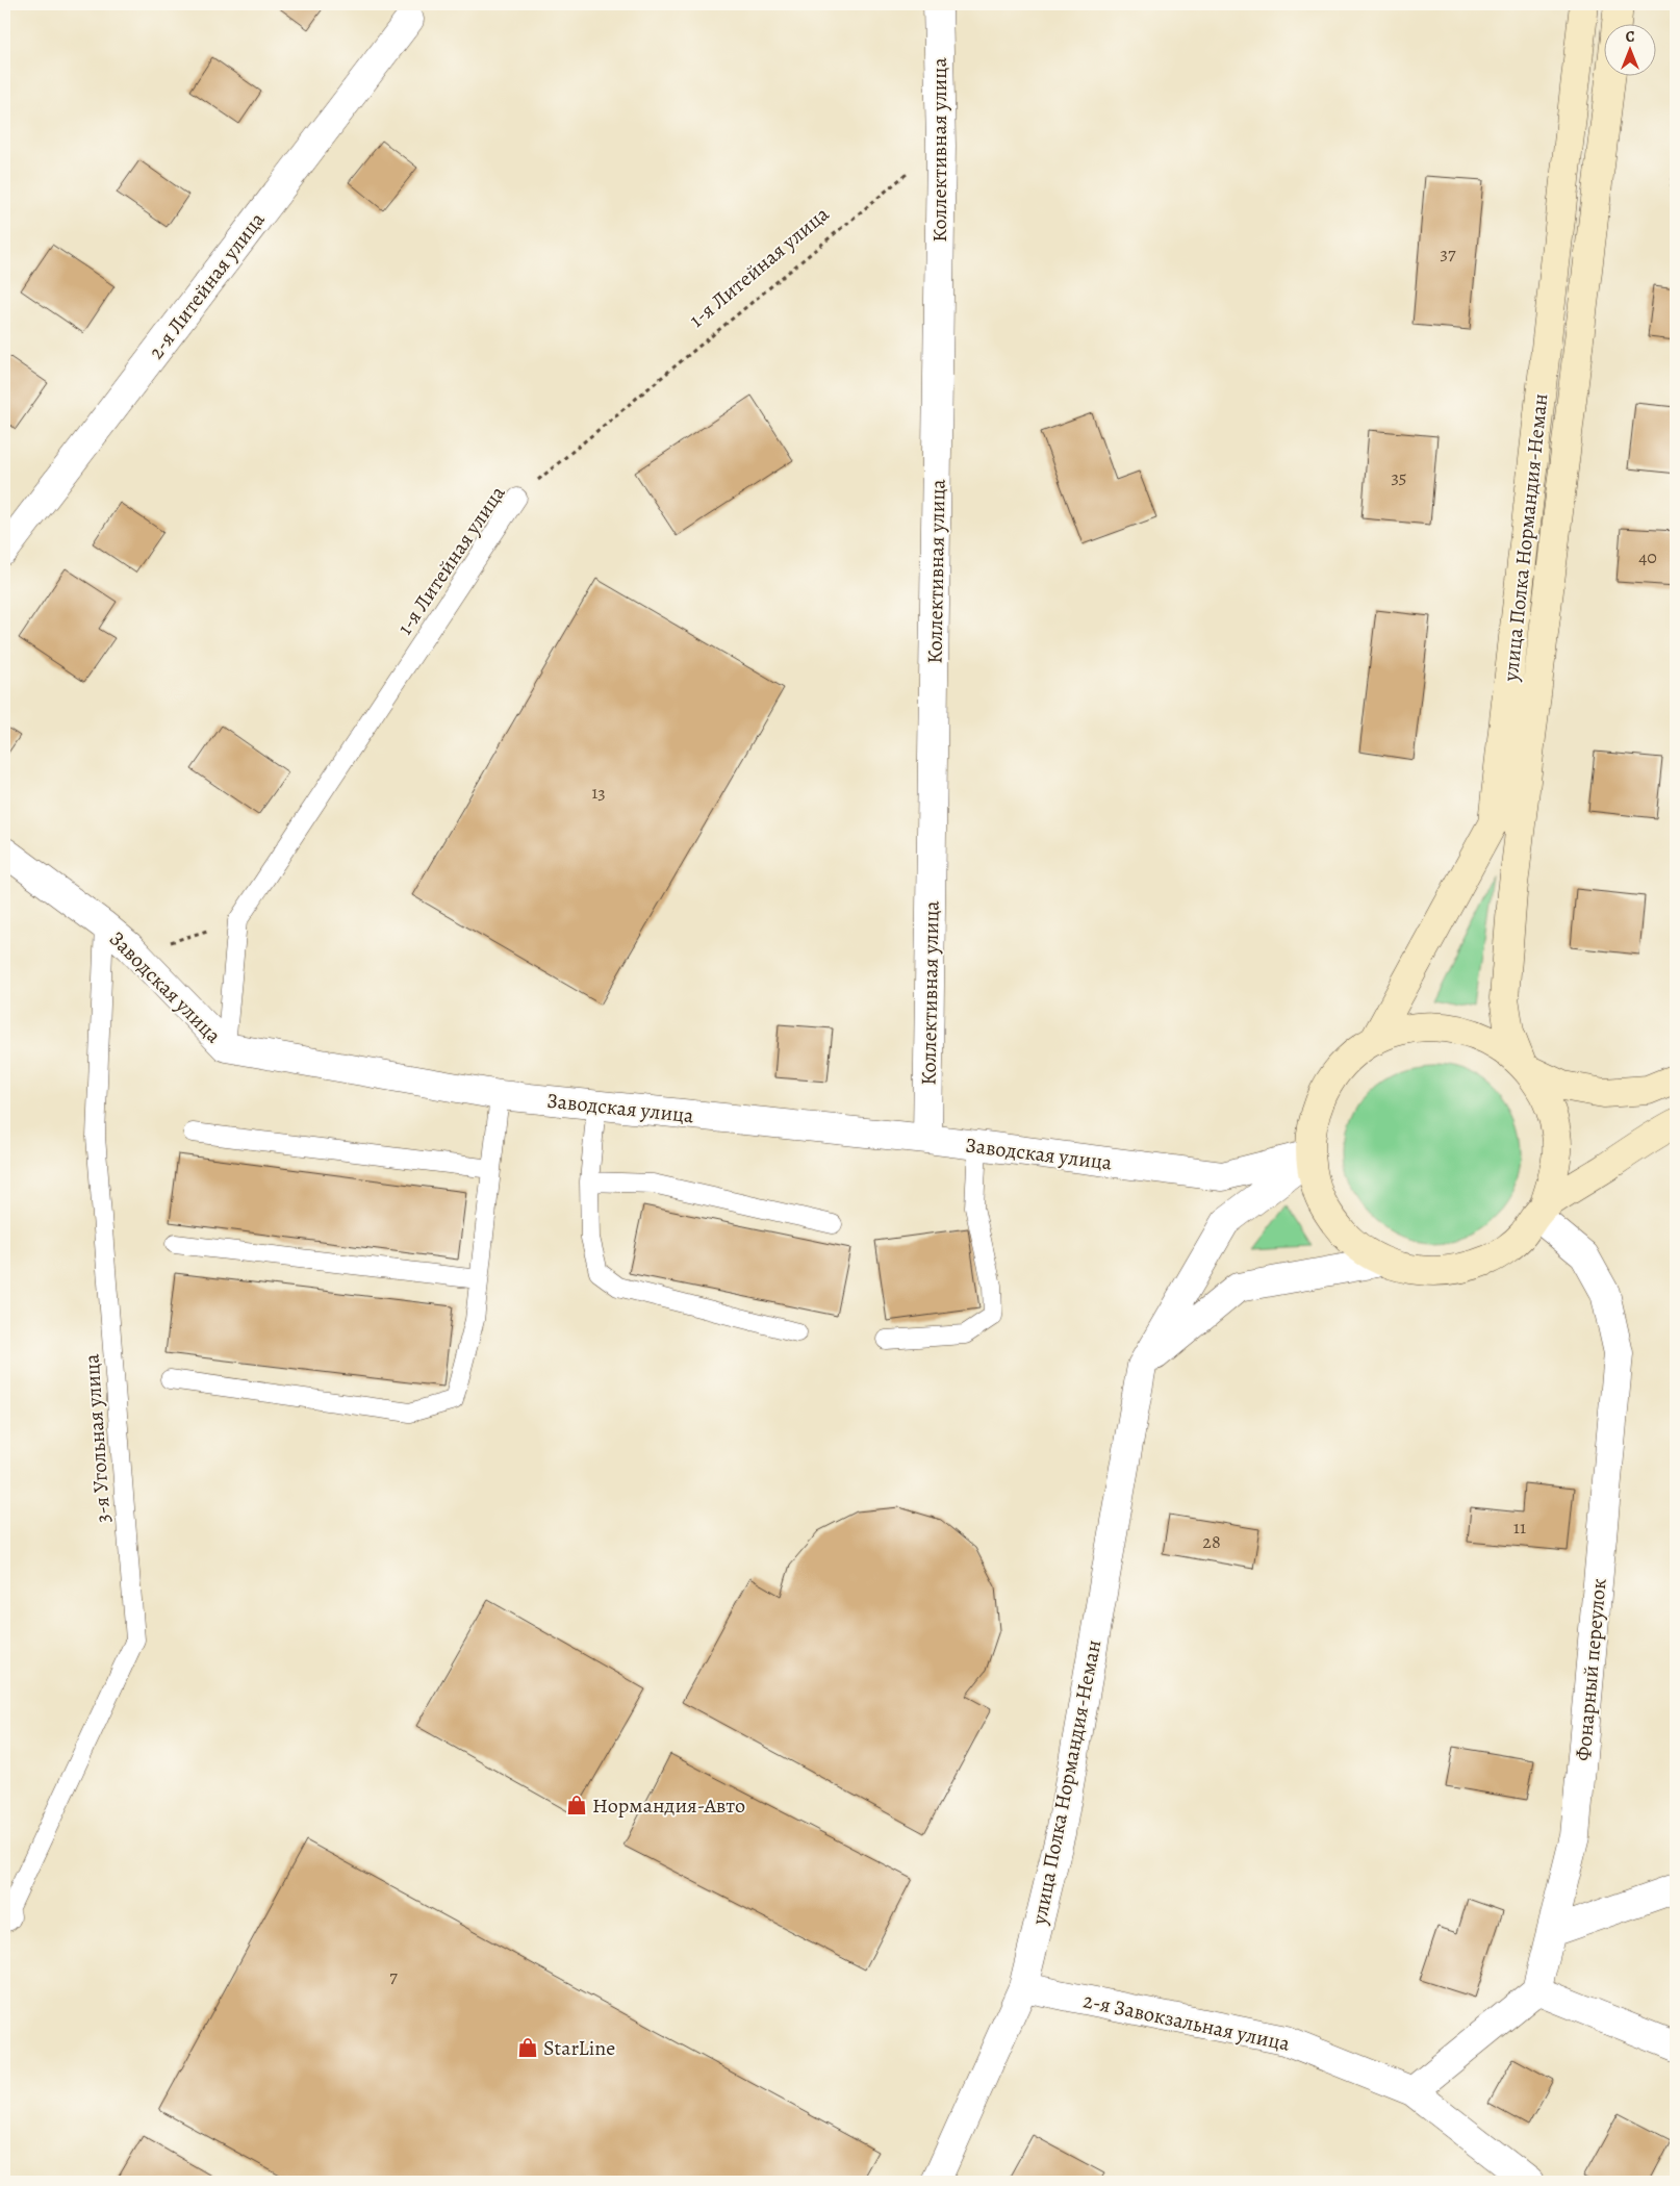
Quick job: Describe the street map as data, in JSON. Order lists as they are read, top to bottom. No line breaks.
{"streets":{"main road":["улица Полка Нормандия-Неман"],"street":["Коллективная улица","2-я Литейная улица","Заводская улица","Фонарный переулок","2-я Завокзальная улица"],"lane":["1-я Литейная улица","3-я Угольная улица"]},"crossings":[["Коллективная улица","1-я Литейная улица"],["Коллективная улица","Заводская улица"],["1-я Литейная улица","Заводская улица"],["улица Полка Нормандия-Неман","Заводская улица"],["улица Полка Нормандия-Неман","2-я Завокзальная улица"],["Заводская улица","3-я Угольная улица"]],"places":{"shop":["Нормандия-Авто","StarLine"]},"house_numbers":["37","35","40","13","11","28","7"],"north":"top"}
